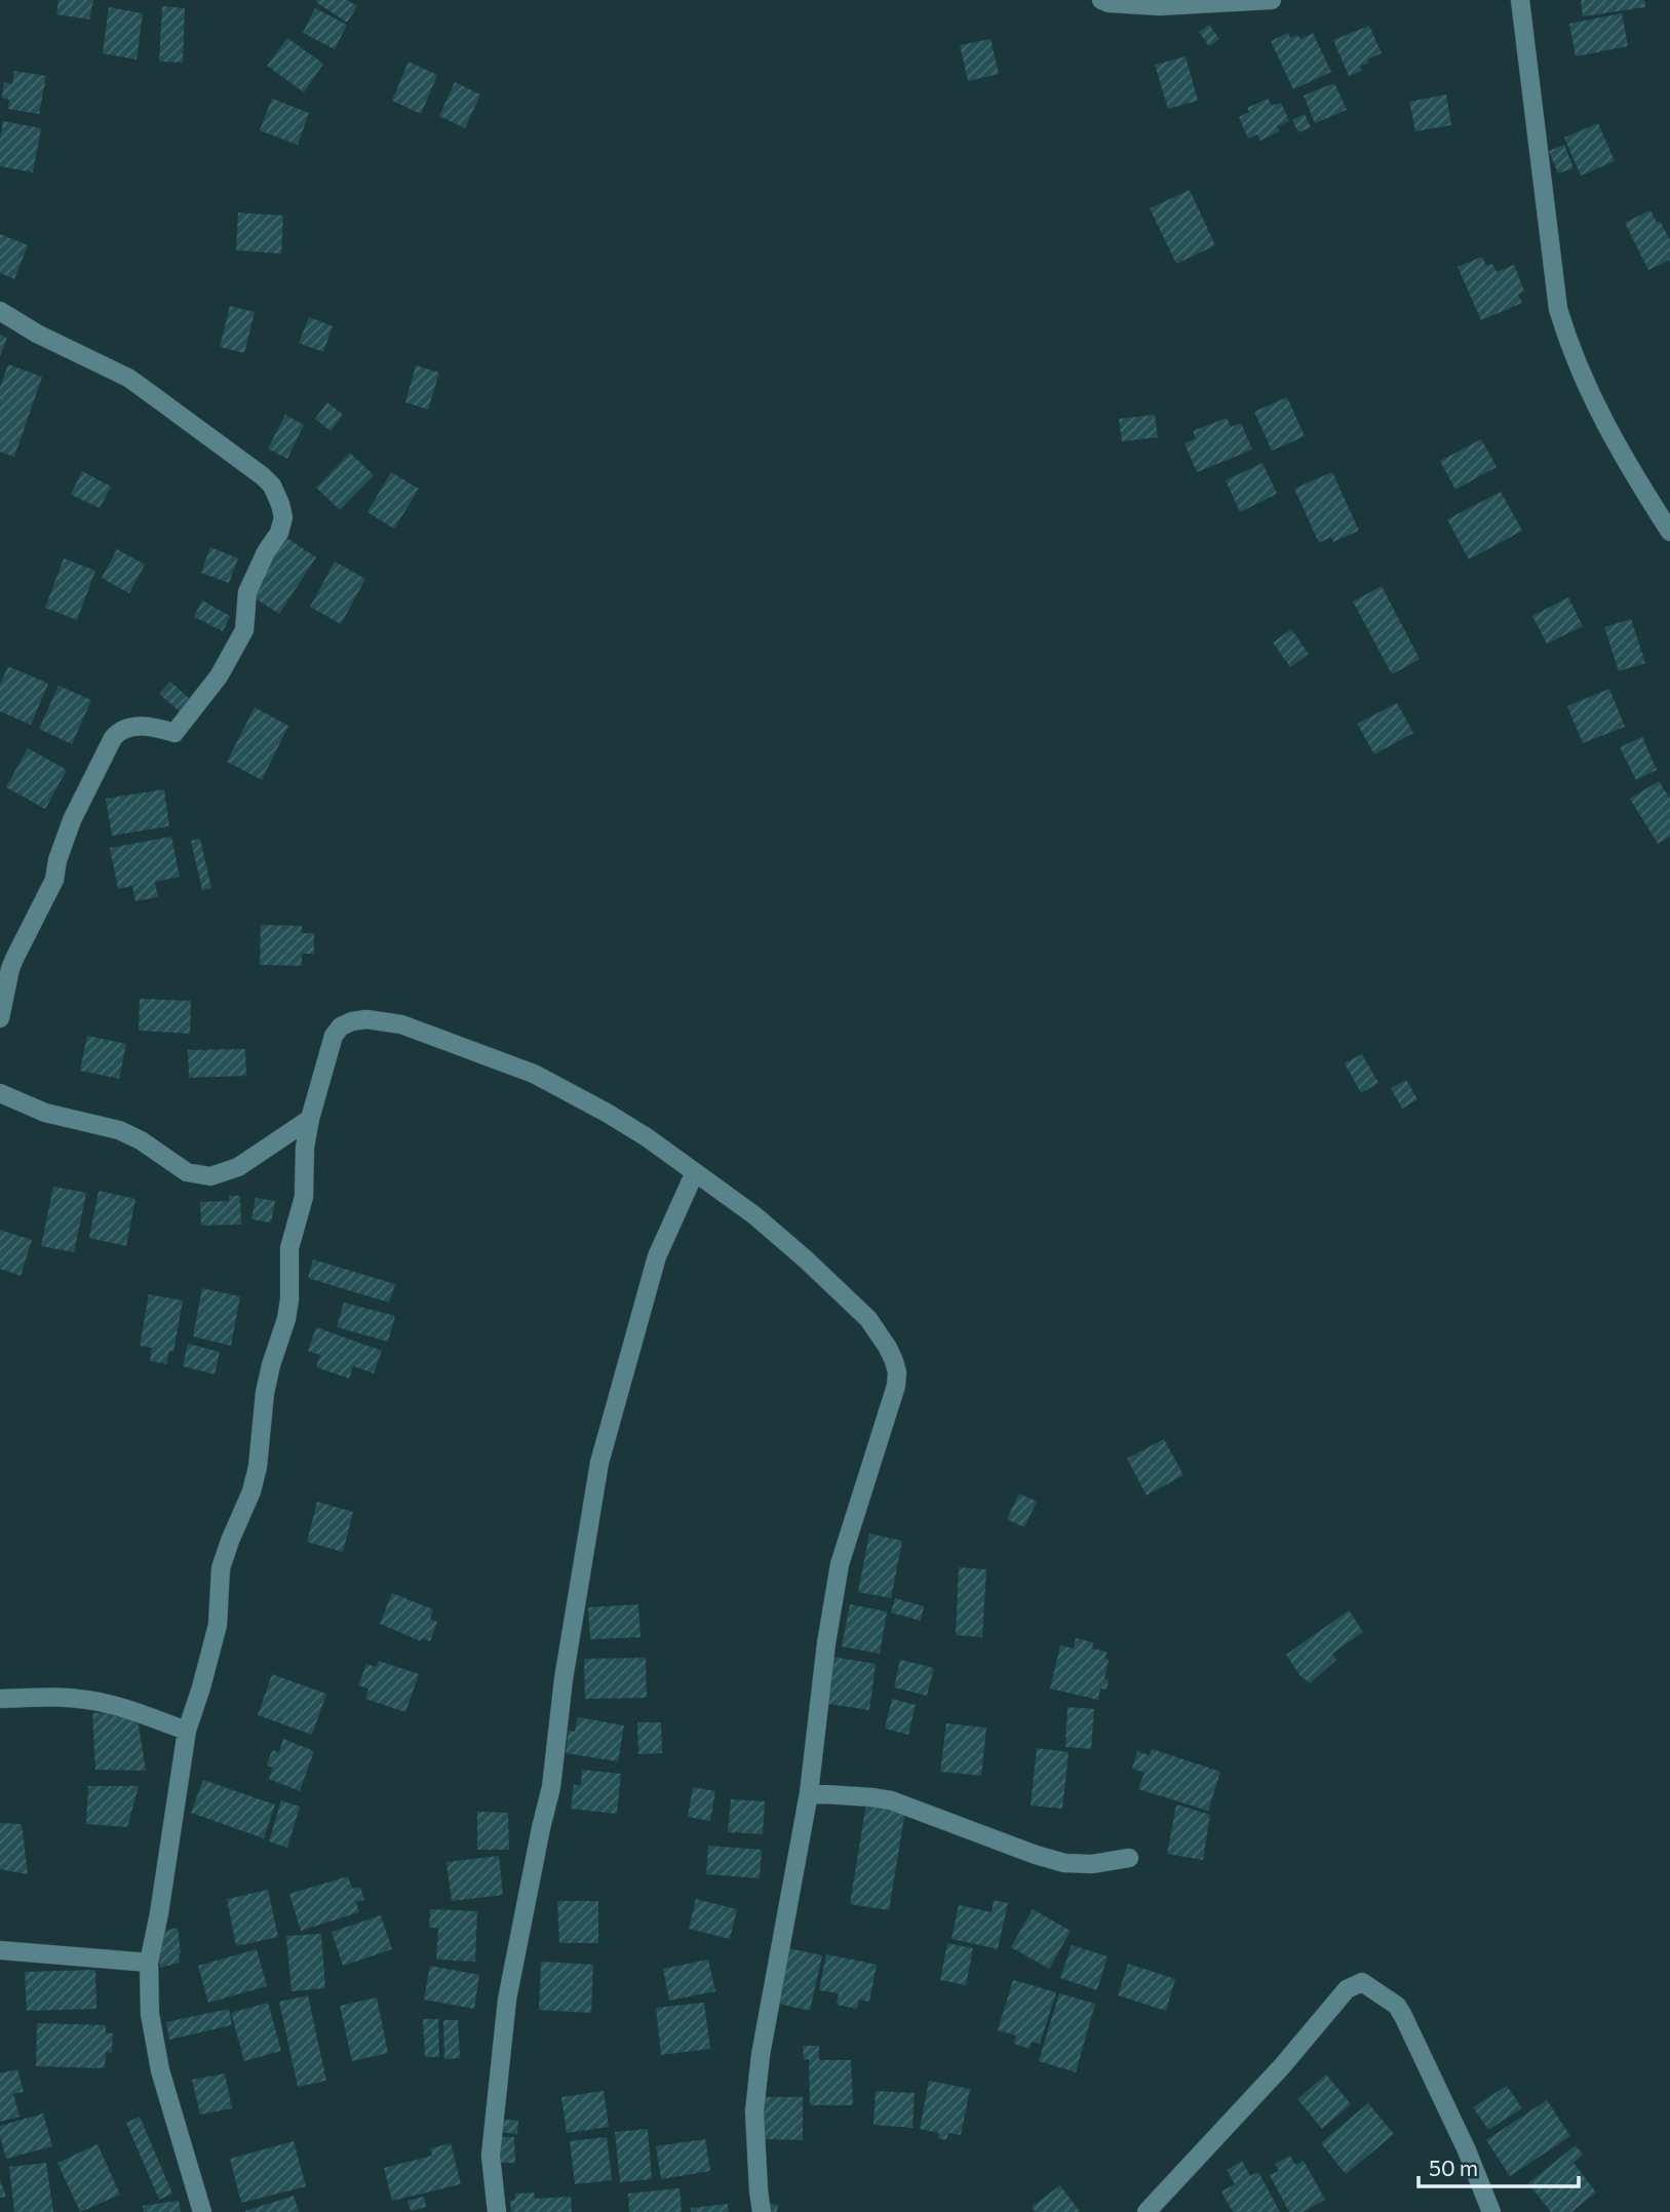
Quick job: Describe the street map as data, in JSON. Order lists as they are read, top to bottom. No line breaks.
{"scale_bar":"50 m"}
